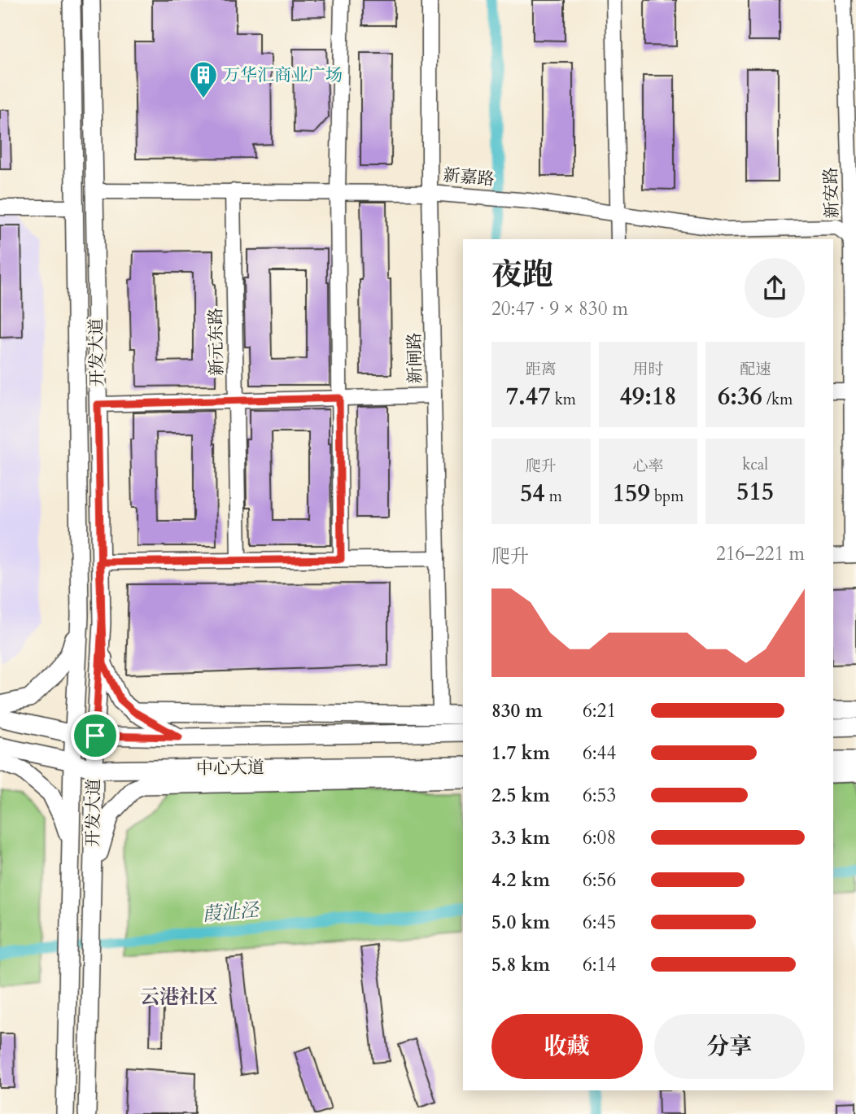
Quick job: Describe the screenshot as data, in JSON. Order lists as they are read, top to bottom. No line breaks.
{"streets":{"main road":["开发大道","中心大道"],"street":["新嘉路","新安路","新元东路","新闸路"]},"crossings":[["新嘉路","新元东路"],["新嘉路","开发大道"],["新嘉路","新闸路"],["开发大道","中心大道"]],"districts":["云港社区"],"water":["葭沚泾"],"places":{"building":["万华汇商业广场"]},"page":{"heading":["夜跑","20:47 · 9 × 830 m"],"stats":[["距离","7.47 km"],["用时","49:18"],["配速","6:36 /km"],["爬升","54 m"],["心率","159 bpm"],["kcal","515"]],"chart":["爬升","216–221 m"],"list":[{"name":"830 m","note":"6:21"},{"name":"1.7 km","note":"6:44"},{"name":"2.5 km","note":"6:53"},{"name":"3.3 km","note":"6:08"},{"name":"4.2 km","note":"6:56"},{"name":"5.0 km","note":"6:45"},{"name":"5.8 km","note":"6:14"}],"buttons":["收藏","分享"]}}
